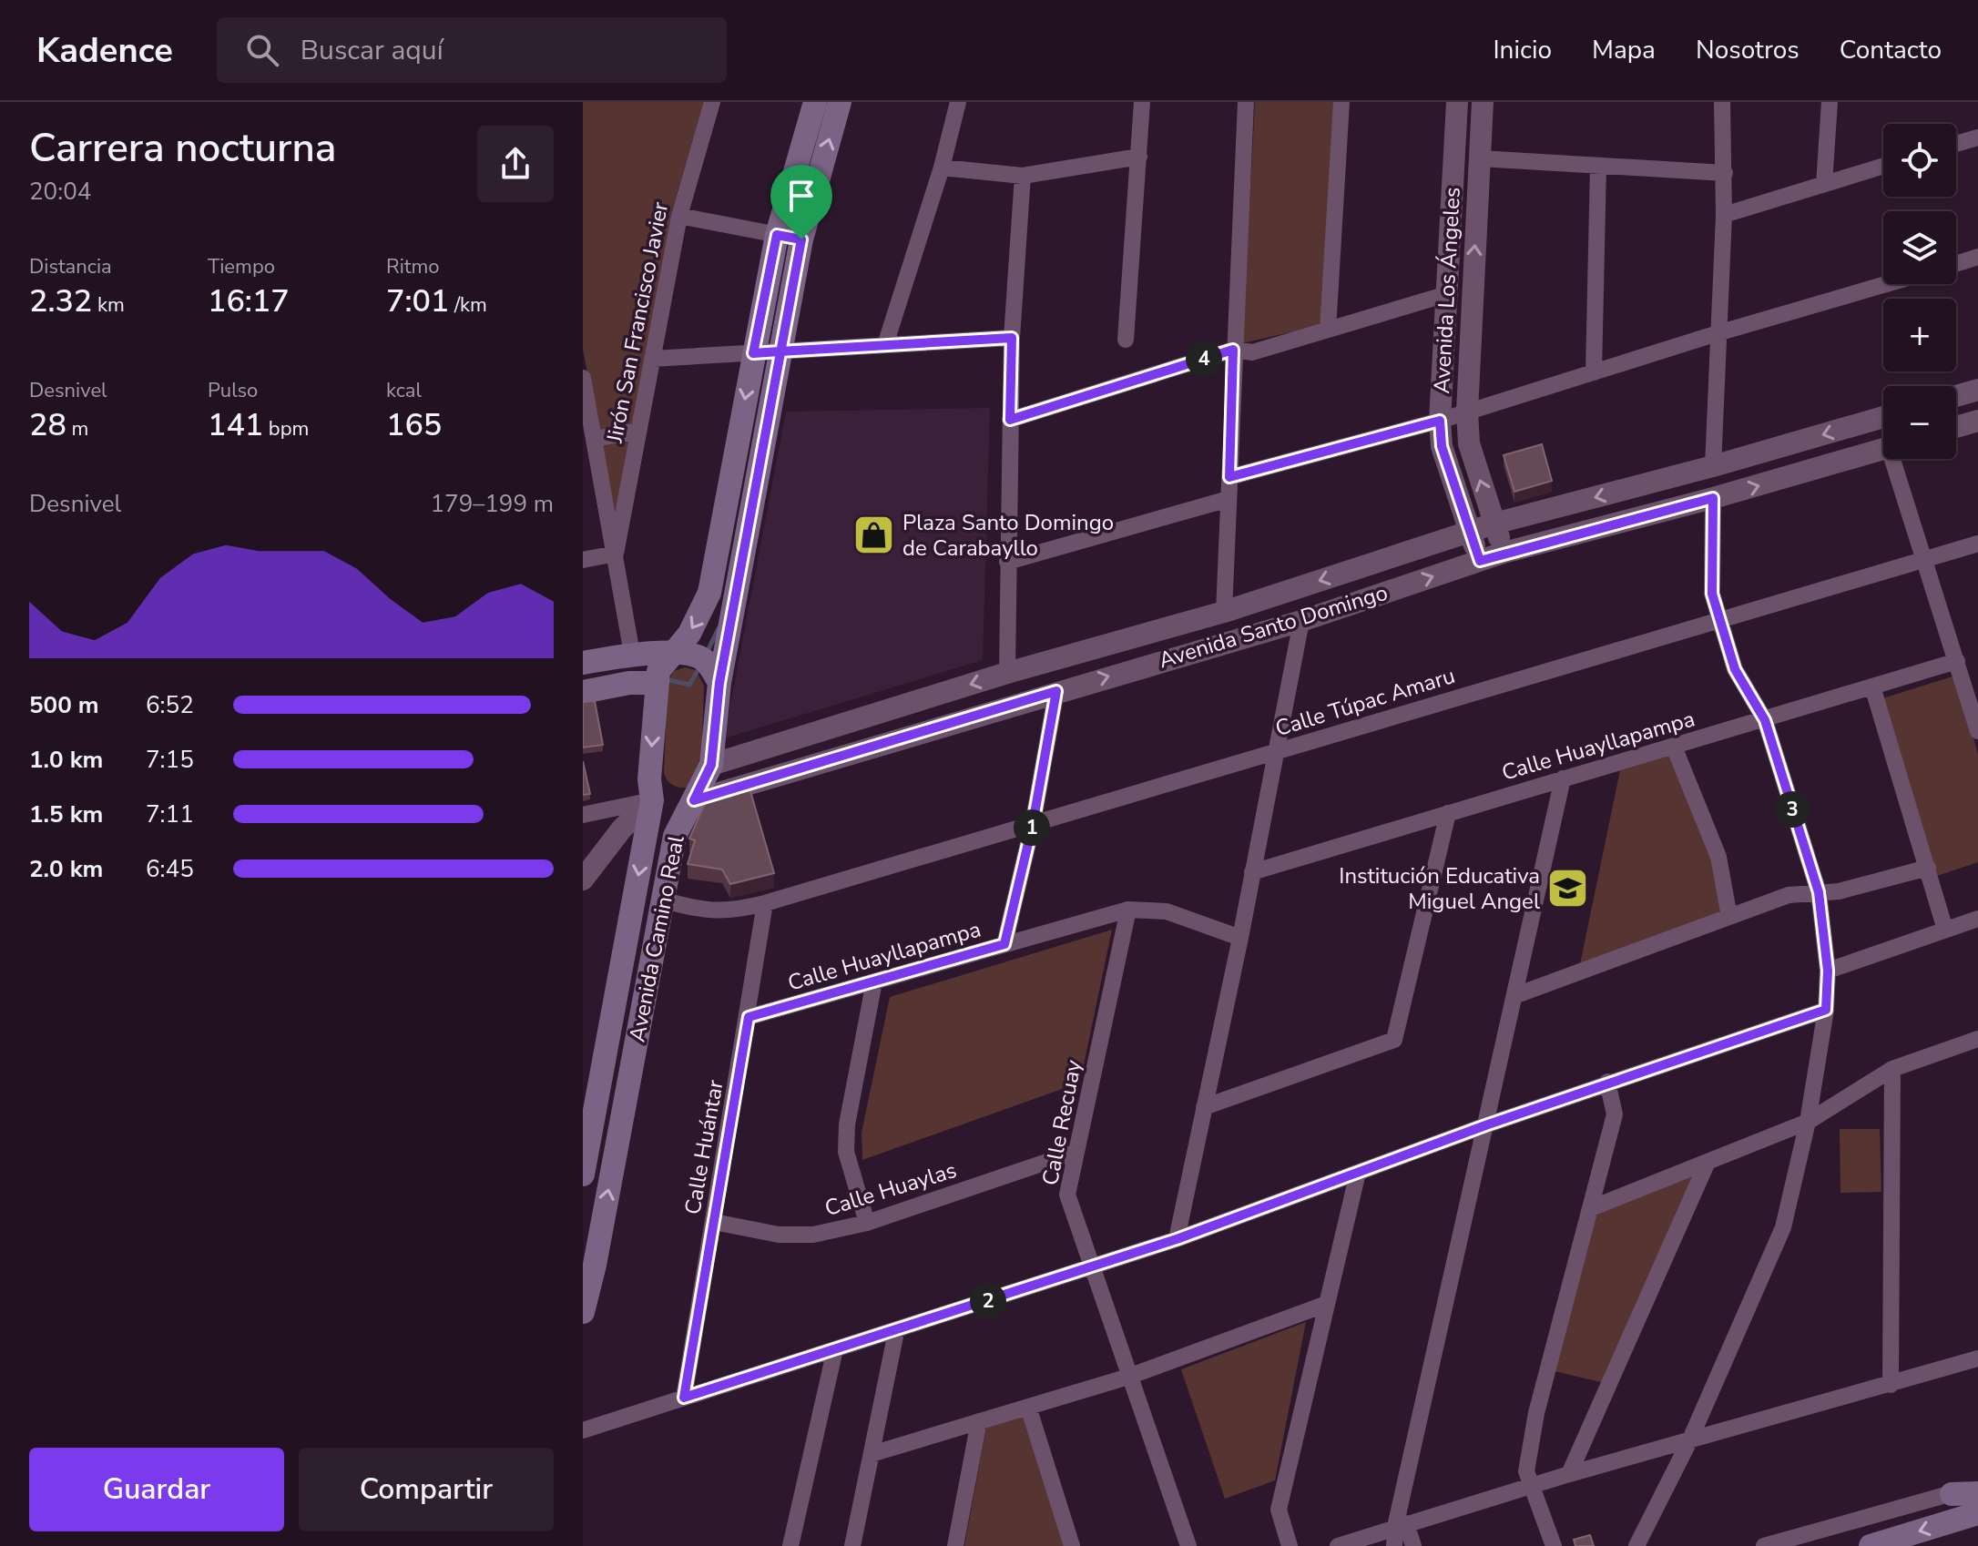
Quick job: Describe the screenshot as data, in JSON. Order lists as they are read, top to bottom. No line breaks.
{"streets":{"main road":["Avenida Santo Domingo","Avenida Camino Real"],"street":["Avenida Los Ángeles","Jirón San Francisco Javier","Calle Túpac Amaru","Calle Huayllapampa","Calle Recuay","Calle Huántar","Calle Huaylas"]},"crossings":[["Avenida Los Ángeles","Avenida Santo Domingo"],["Avenida Santo Domingo","Avenida Camino Real"],["Calle Túpac Amaru","Avenida Camino Real"],["Calle Túpac Amaru","Calle Huántar"],["Calle Huayllapampa","Calle Recuay"],["Calle Huayllapampa","Calle Huántar"],["Calle Recuay","Calle Huaylas"],["Calle Huántar","Calle Huaylas"]],"places":{"shop":["Plaza Santo Domingo de Carabayllo"],"school or university":["Institución Educativa Miguel Angel"]},"page":{"header":"Kadence","search":"Buscar aquí","nav":["Inicio","Mapa","Nosotros","Contacto"],"heading":["Carrera nocturna","20:04"],"map_buttons":["+","−"],"stats":[["Distancia","2.32 km"],["Tiempo","16:17"],["Ritmo","7:01 /km"],["Desnivel","28 m"],["Pulso","141 bpm"],["kcal","165"]],"pins":["4","3","1","2"],"chart":["Desnivel","179–199 m"],"list":[{"name":"500 m","note":"6:52"},{"name":"1.0 km","note":"7:15"},{"name":"1.5 km","note":"7:11"},{"name":"2.0 km","note":"6:45"}],"buttons":["Guardar","Compartir"]}}
